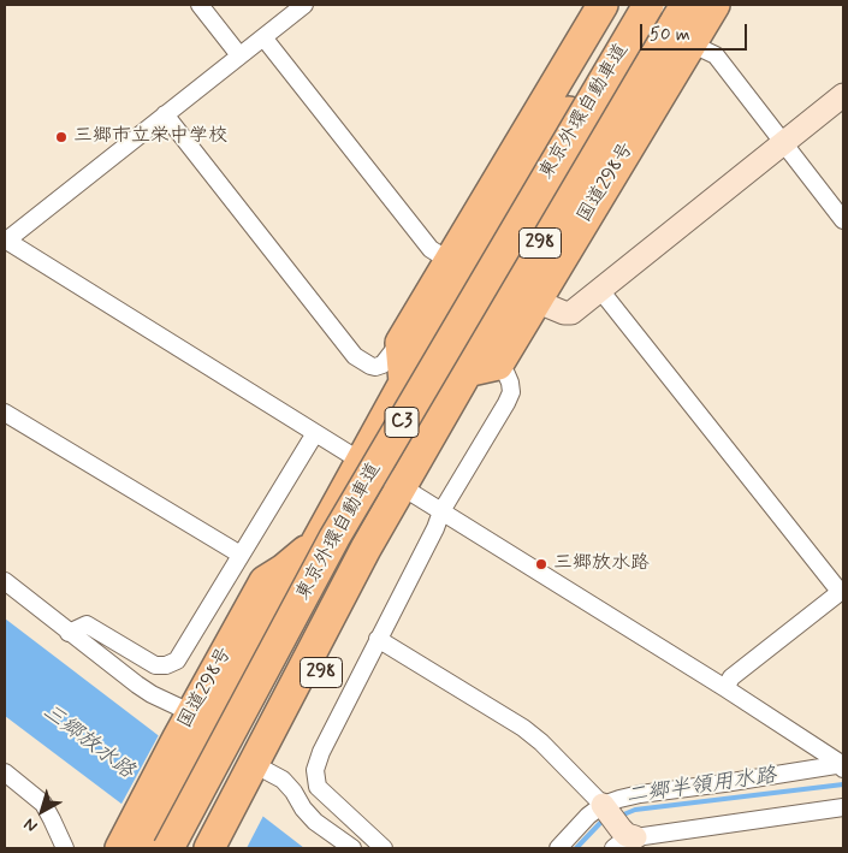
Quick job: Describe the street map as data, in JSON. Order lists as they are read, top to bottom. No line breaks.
{"streets":{"highway":["東京外環自動車道","国道298号","298","C3"]},"water":["三郷放水路","二郷半領用水路"],"places":["三郷市立栄中学校","三郷放水路"],"scale_bar":"50 m","north":"bottom left"}
